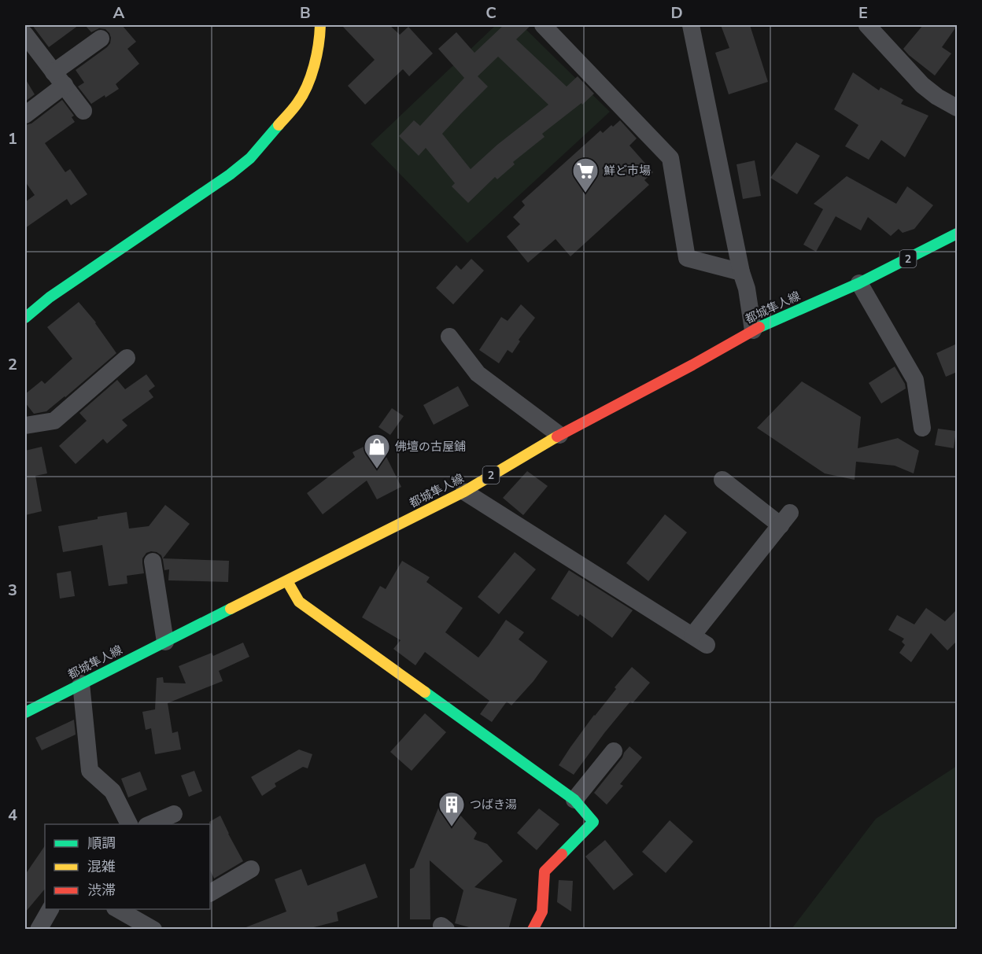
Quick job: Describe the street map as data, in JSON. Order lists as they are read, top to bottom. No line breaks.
{"streets":{"main road":["2","都城隼人線"]},"places":{"supermarket":["鮮ど市場"],"shop":["佛壇の古屋鋪"],"building":["つばき湯"]},"legend":["順調","混雑","渋滞"],"grid":{"columns":["A","B","C","D","E"],"rows":["1","2","3","4"]}}
